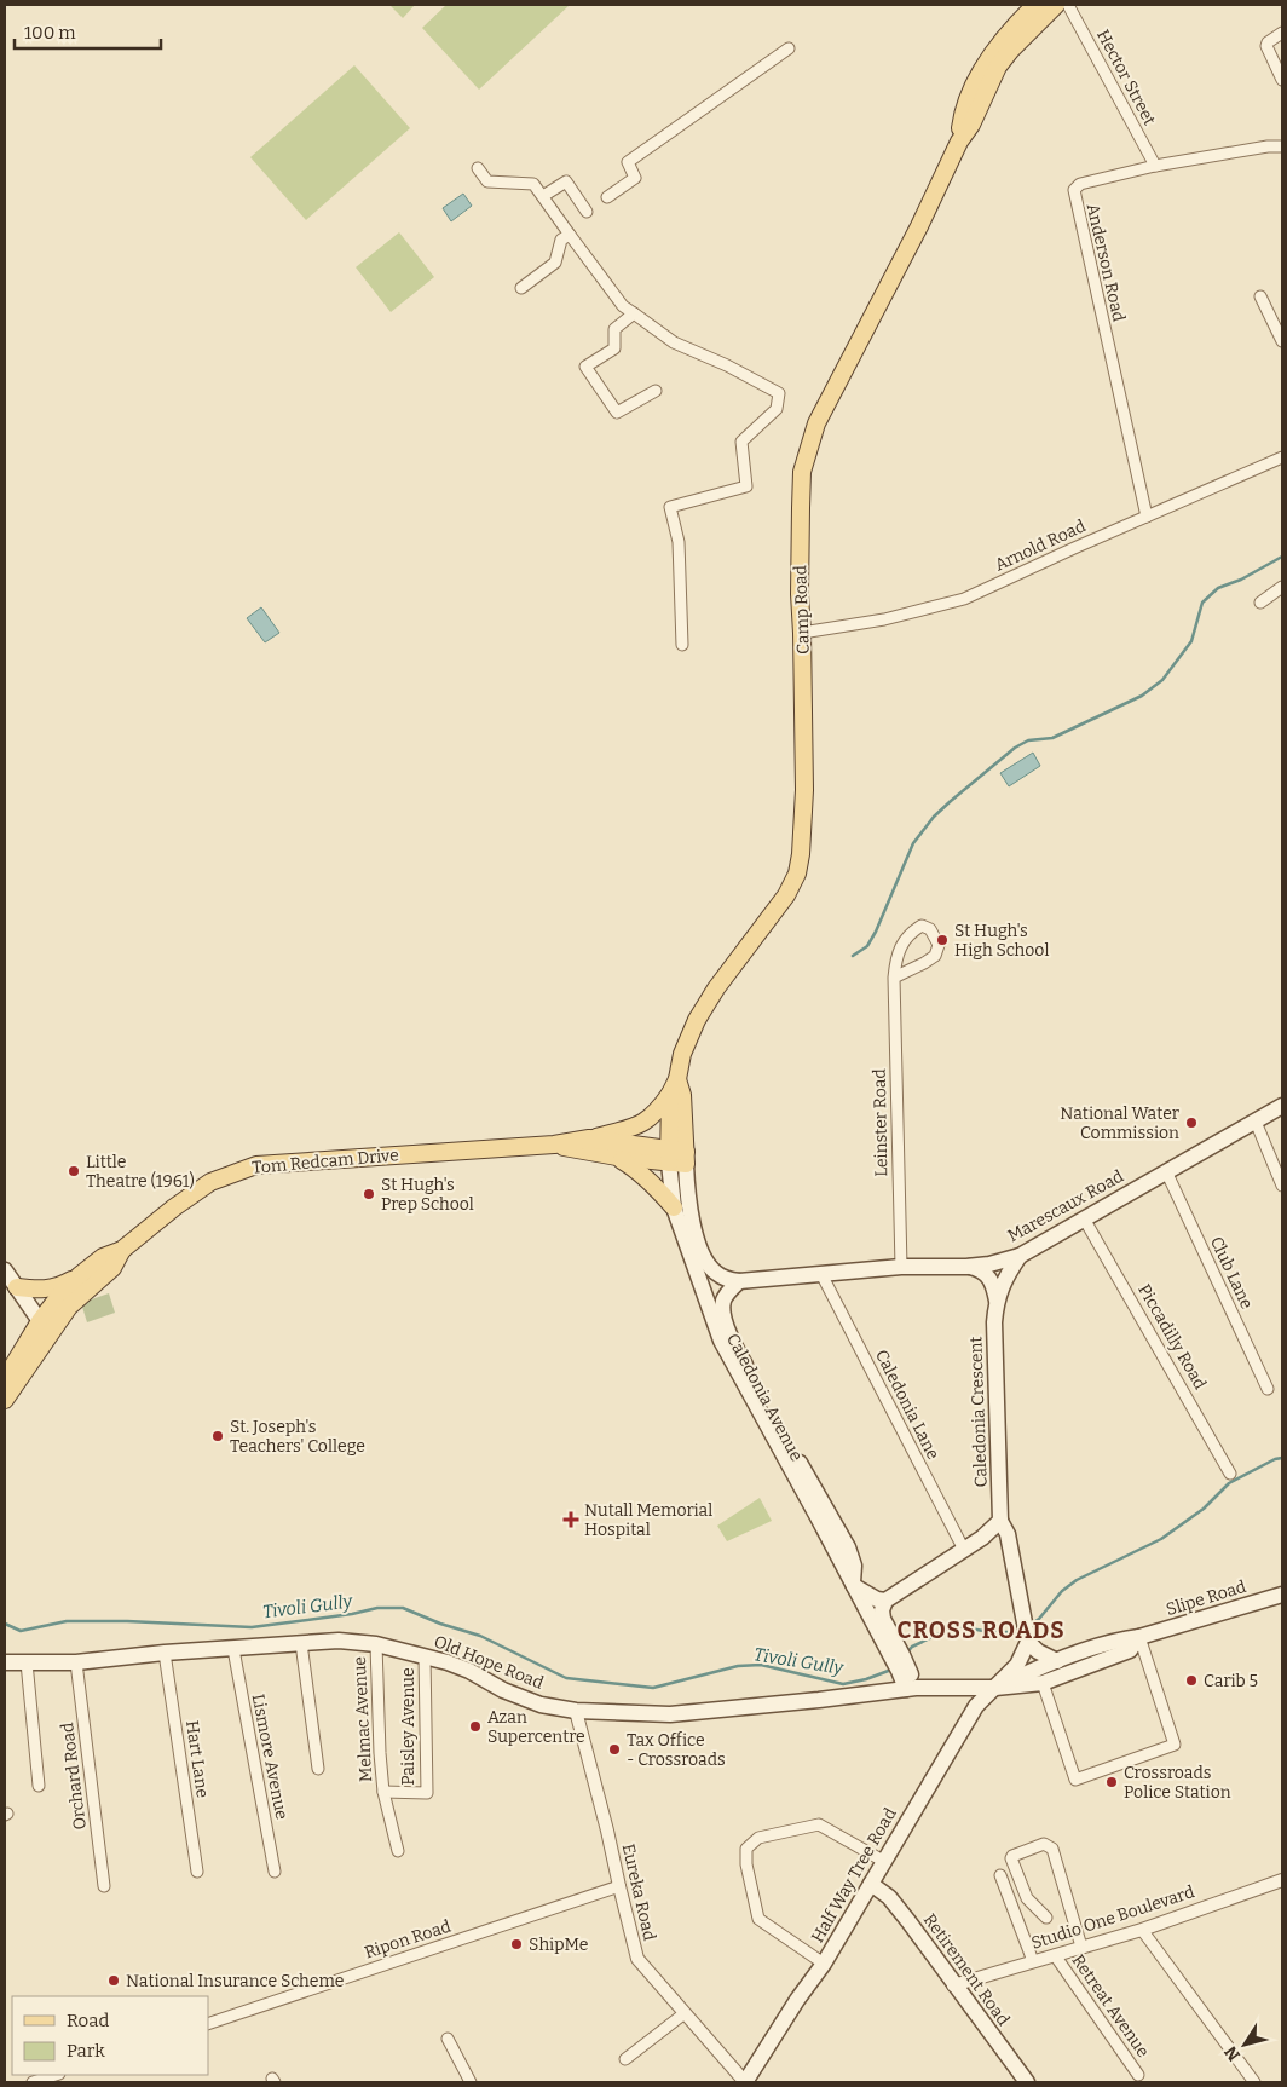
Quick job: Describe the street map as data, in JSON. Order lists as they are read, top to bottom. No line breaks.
{"streets":{"main road":["Camp Road","Tom Redcam Drive","Marescaux Road","Caledonia Avenue","Caledonia Crescent","Slipe Road","Old Hope Road","Half Way Tree Road","Retirement Road"],"street":["Hector Street","Anderson Road","Arnold Road","Leinster Road","Club Lane","Piccadilly Road","Caledonia Lane","Melmac Avenue","Paisley Avenue","Lismore Avenue","Hart Lane","Orchard Road","Eureka Road","Studio One Boulevard","Ripon Road","Retreat Avenue"]},"crossings":[["Hector Street","Anderson Road"],["Anderson Road","Arnold Road"],["Arnold Road","Camp Road"],["Camp Road","Tom Redcam Drive"],["Camp Road","Caledonia Avenue"],["Leinster Road","Marescaux Road"],["Tom Redcam Drive","Caledonia Avenue"],["Marescaux Road","Club Lane"],["Marescaux Road","Piccadilly Road"],["Marescaux Road","Caledonia Avenue"],["Marescaux Road","Caledonia Lane"],["Marescaux Road","Caledonia Crescent"],["Slipe Road","Old Hope Road"],["Slipe Road","Half Way Tree Road"],["Old Hope Road","Melmac Avenue"],["Old Hope Road","Paisley Avenue"],["Old Hope Road","Lismore Avenue"],["Old Hope Road","Hart Lane"],["Old Hope Road","Orchard Road"],["Old Hope Road","Half Way Tree Road"],["Old Hope Road","Eureka Road"],["Melmac Avenue","Paisley Avenue"],["Half Way Tree Road","Eureka Road"],["Half Way Tree Road","Retirement Road"],["Eureka Road","Ripon Road"],["Studio One Boulevard","Retirement Road"],["Studio One Boulevard","Retreat Avenue"]],"districts":["CROSS ROADS"],"water":["Tivoli Gully"],"places":{"other":["St Hugh's High School","National Water Commission","Little Theatre (1961)","St Hugh's Prep School","St. Joseph's Teachers' College","Carib 5","Azan Supercentre","Tax Office - Crossroads","Crossroads Police Station","ShipMe","National Insurance Scheme"],"health":["Nutall Memorial Hospital"]},"legend":["Road","Park"],"scale_bar":"100 m","north":"bottom left"}
